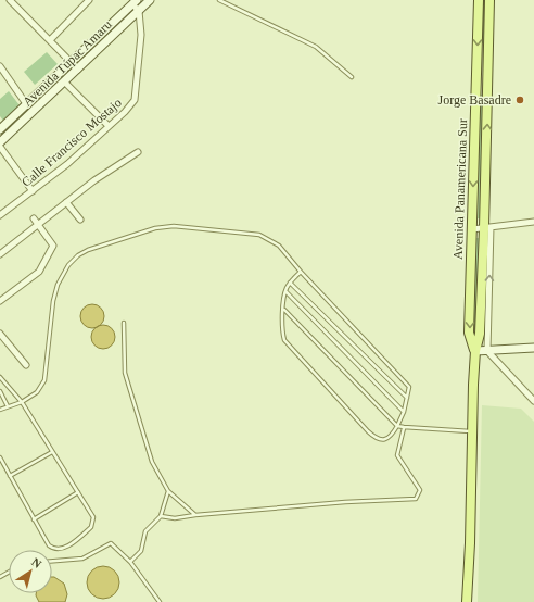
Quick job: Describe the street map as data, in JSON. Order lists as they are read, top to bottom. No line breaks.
{"streets":{"main road":["Avenida Panamericana Sur"],"street":["Avenida Túpac Amaru","Calle Francisco Mostajo"]},"crossings":[["Avenida Túpac Amaru","Calle Francisco Mostajo"]],"places":["Jorge Basadre"],"north":"top right"}
